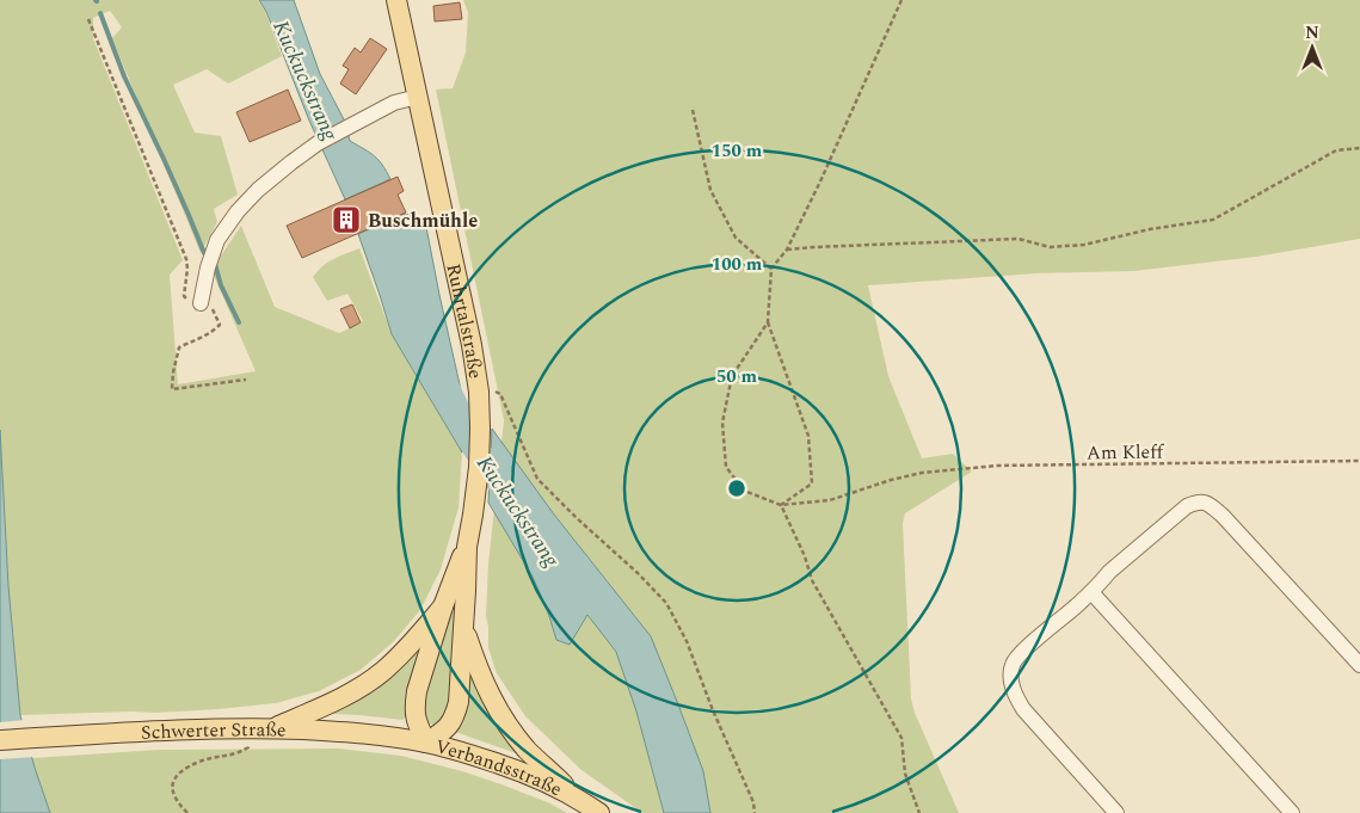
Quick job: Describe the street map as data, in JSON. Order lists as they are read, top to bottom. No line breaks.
{"streets":{"main road":["Ruhrtalstraße","Schwerter Straße","Verbandsstraße"],"path":["Am Kleff"]},"crossings":[["Ruhrtalstraße","Schwerter Straße"],["Ruhrtalstraße","Verbandsstraße"],["Schwerter Straße","Verbandsstraße"]],"water":["Kuckuckstrang"],"places":{"building":["Buschmühle"]},"north":"top","rings":["150 m","100 m","50 m"]}
